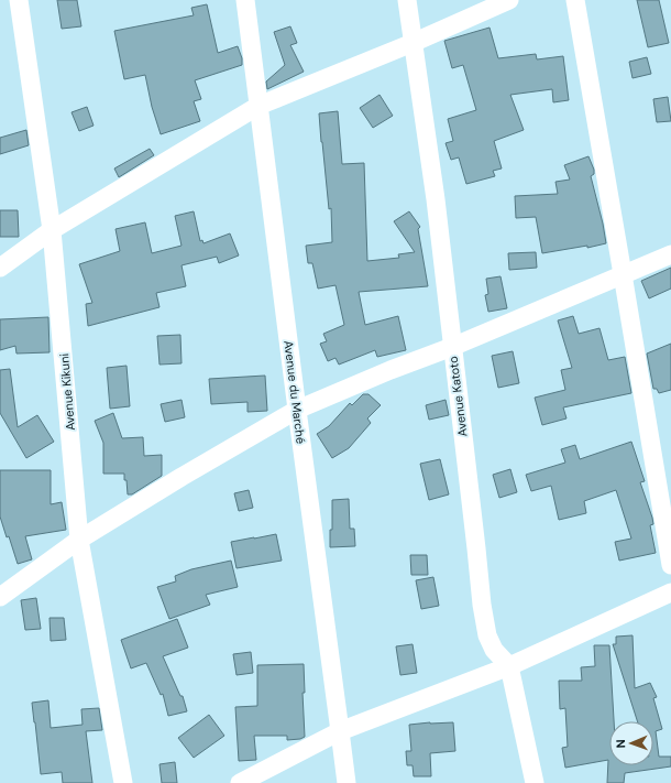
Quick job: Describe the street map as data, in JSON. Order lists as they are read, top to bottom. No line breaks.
{"streets":{"street":["Avenue Kikuni","Avenue du Marché","Avenue Katoto"]},"north":"left"}
